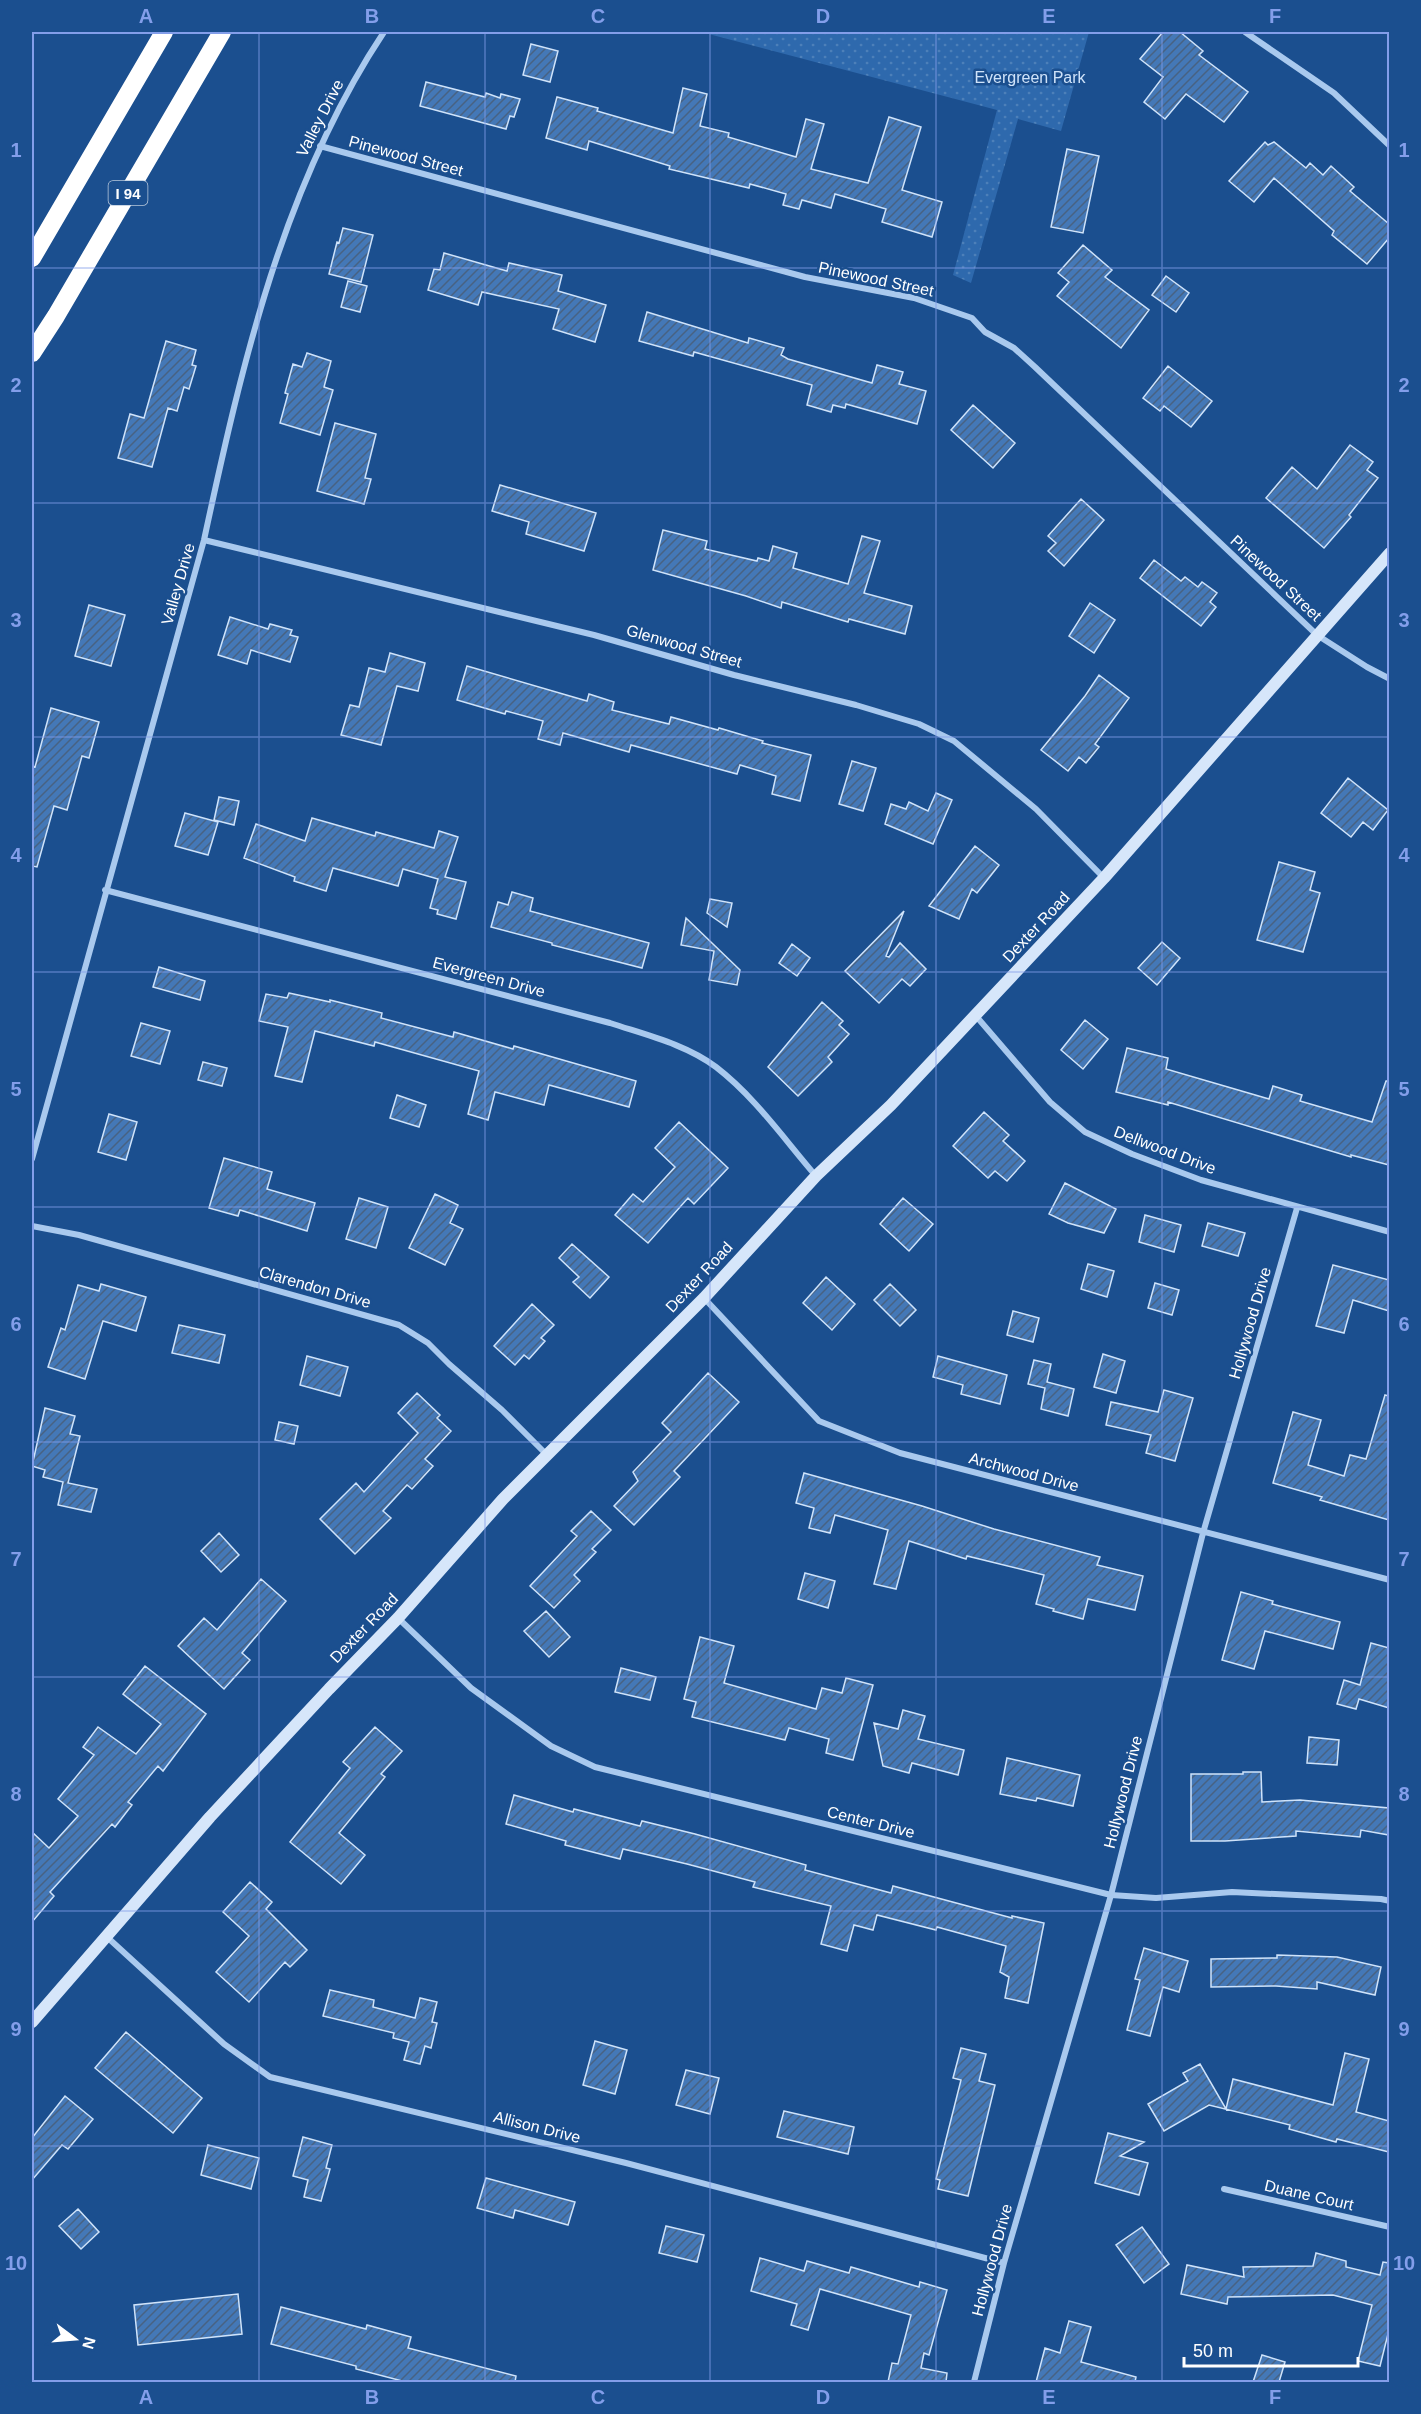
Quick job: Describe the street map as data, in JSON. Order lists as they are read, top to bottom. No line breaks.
{"streets":{"highway":["I 94"],"main road":["Dexter Road"],"street":["Valley Drive","Pinewood Street","Glenwood Street","Evergreen Drive","Dellwood Drive","Clarendon Drive","Hollywood Drive","Archwood Drive","Center Drive","Allison Drive","Duane Court"]},"crossings":[["Valley Drive","Pinewood Street"],["Valley Drive","Glenwood Street"],["Valley Drive","Evergreen Drive"],["Pinewood Street","Dexter Road"],["Glenwood Street","Dexter Road"],["Dexter Road","Evergreen Drive"],["Dexter Road","Dellwood Drive"],["Dexter Road","Clarendon Drive"],["Dexter Road","Archwood Drive"],["Dexter Road","Center Drive"],["Dexter Road","Allison Drive"],["Dellwood Drive","Hollywood Drive"],["Hollywood Drive","Archwood Drive"],["Hollywood Drive","Center Drive"],["Hollywood Drive","Allison Drive"]],"parks":["Evergreen Park"],"scale_bar":"50 m","north":"right","grid":{"columns":["A","B","C","D","E","F"],"rows":["1","2","3","4","5","6","7","8","9","10"]}}
